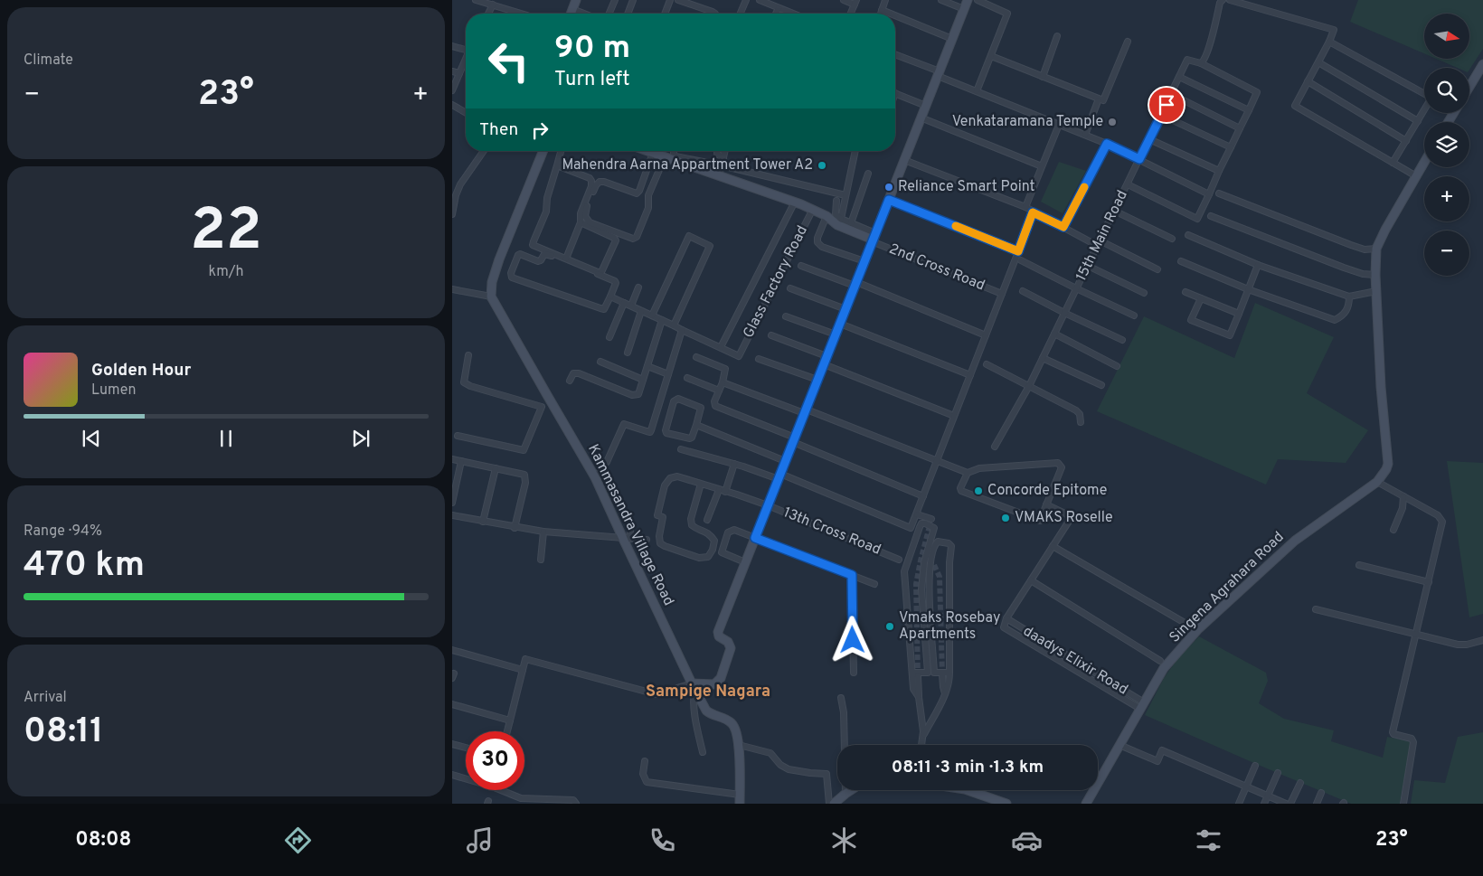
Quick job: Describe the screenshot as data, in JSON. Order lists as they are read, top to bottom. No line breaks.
{"streets":{"street":["15th Main Road","2nd Cross Road","Glass Factory Road","Kammasandra Village Road","13th Cross Road","Singena Agrahara Road","daadys Elixir Road"]},"crossings":[["Singena Agrahara Road","daadys Elixir Road"]],"districts":["Sampige Nagara"],"places":["Venkataramana Temple","Mahendra Aarna Appartment Tower A2","Reliance Smart Point","Concorde Epitome","VMAKS Roselle","Vmaks Rosebay Apartments"],"north":"right","page":{"tile":["Climate",["22","km/h"],["Range · 94%","470 km"],["Arrival","08:11"]],"map_buttons":["+","−"],"turn":["90 m","Turn left"],"heat":["−","23°","+"],"then":"Then","song":["Golden Hour","Lumen"],"limit":"30","trip":"08:11 · 3 min · 1.3 km","tabs":["08:08","23°"]}}
